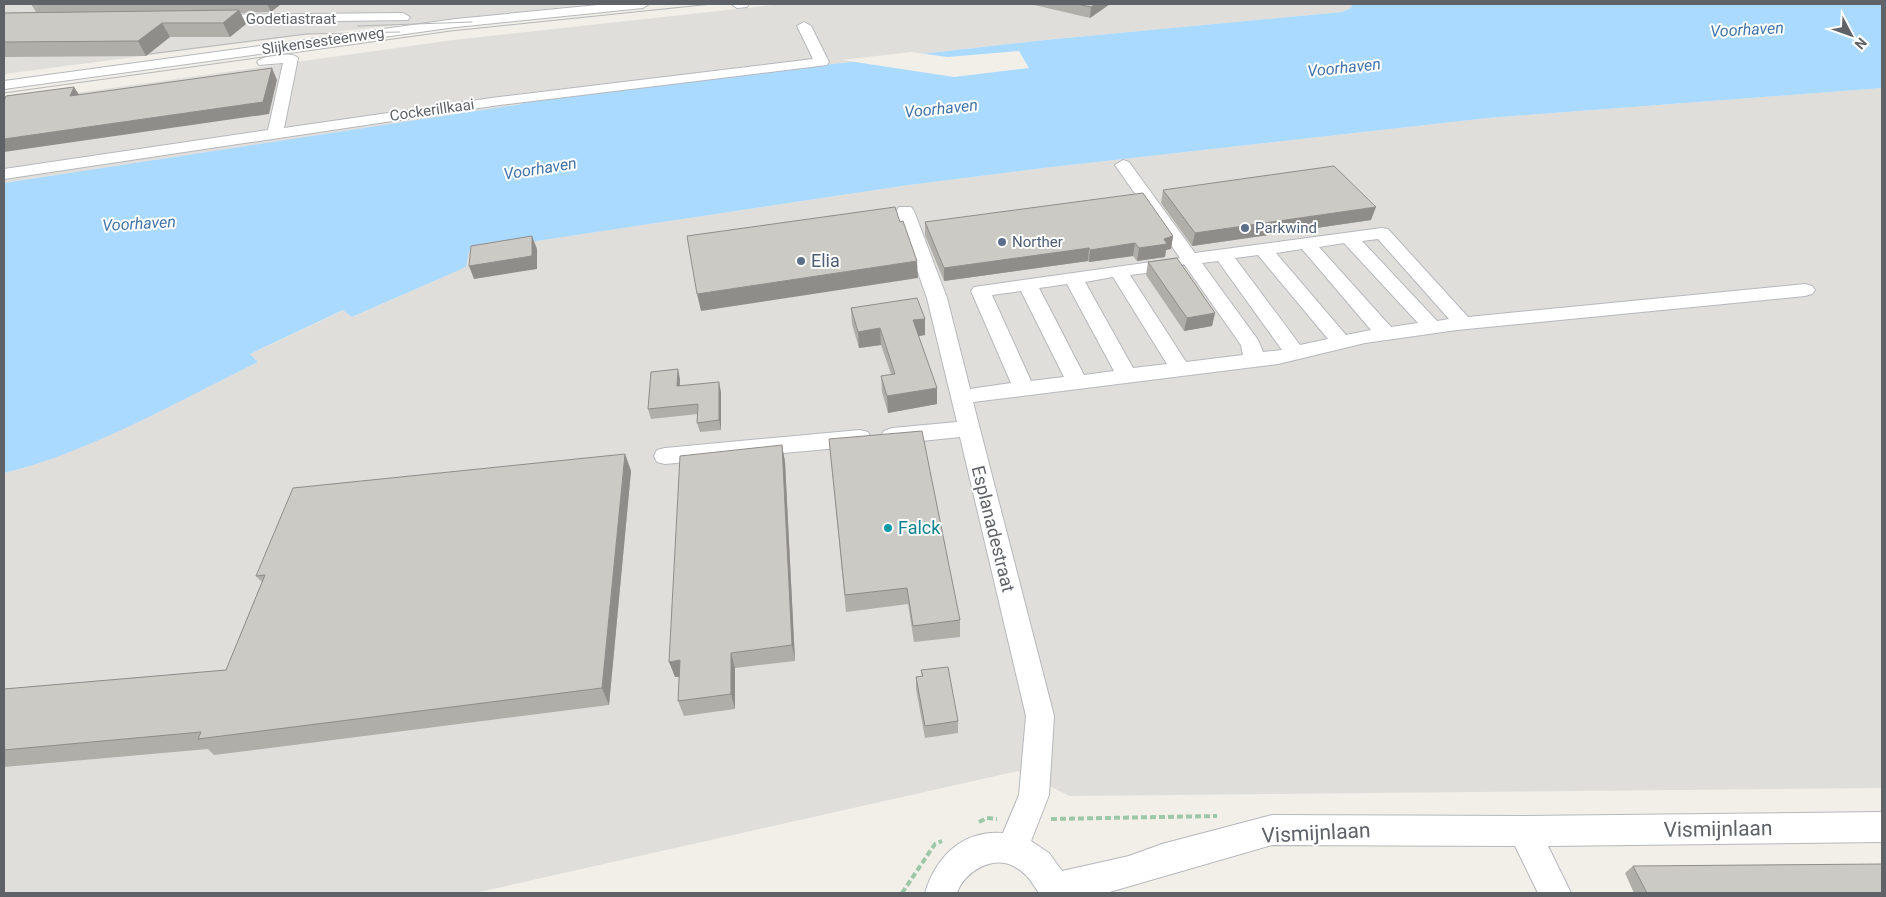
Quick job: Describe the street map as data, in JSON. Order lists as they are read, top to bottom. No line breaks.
{"streets":{"street":["Godetiastraat","Slijkensesteenweg","Cockerillkaai","Esplanadestraat","Vismijnlaan"]},"crossings":[["Godetiastraat","Slijkensesteenweg"]],"water":["Voorhaven"],"places":["Parkwind","Norther","Elia","Falck"],"north":"bottom right"}
